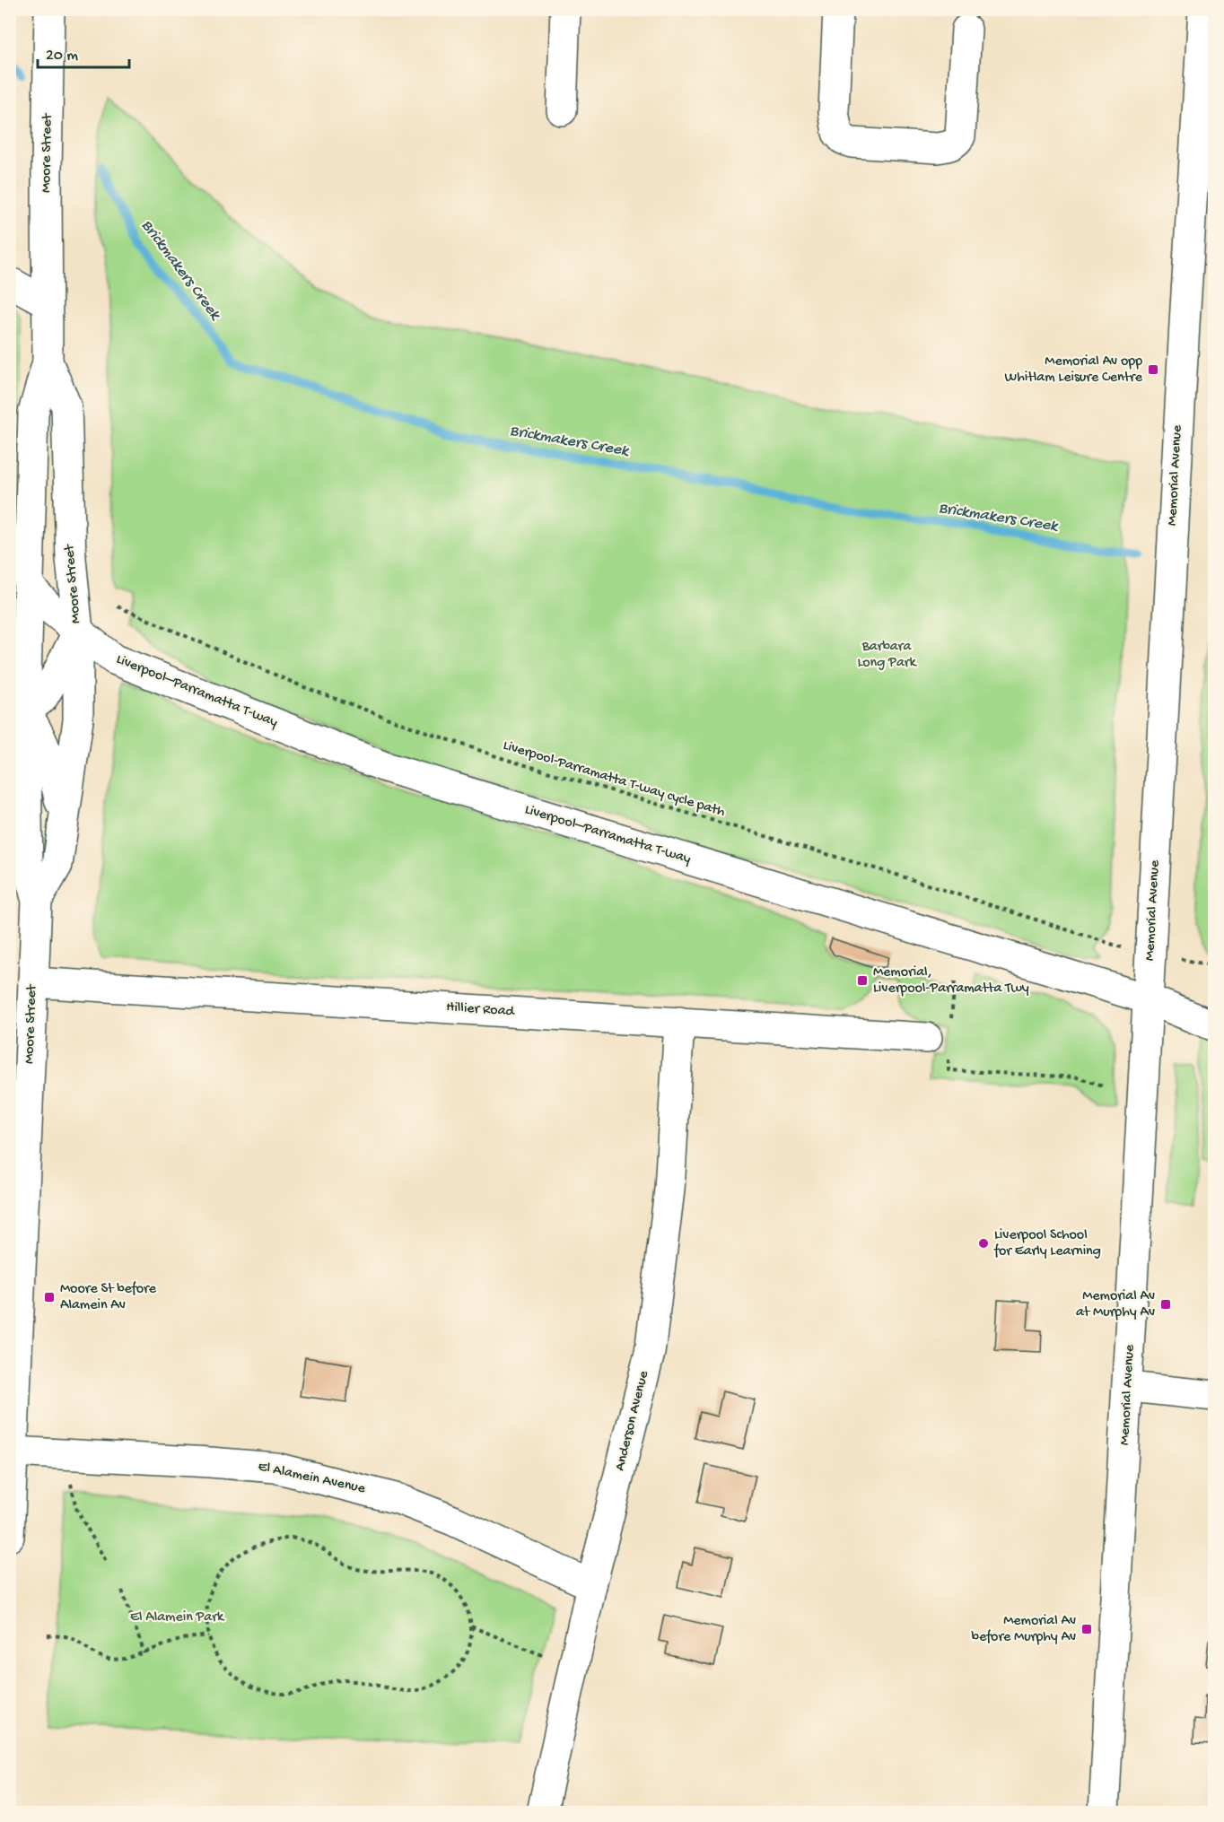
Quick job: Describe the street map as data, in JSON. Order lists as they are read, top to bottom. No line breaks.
{"streets":{"street":["Moore Street","Memorial Avenue","Liverpool–Parramatta T-way","Hillier Road","Anderson Avenue","El Alamein Avenue"],"path":["Liverpool-Parramatta T-way cycle path"]},"crossings":[["Moore Street","Liverpool–Parramatta T-way"],["Moore Street","Hillier Road"],["Moore Street","El Alamein Avenue"],["Memorial Avenue","Liverpool–Parramatta T-way"],["Hillier Road","Anderson Avenue"],["Anderson Avenue","El Alamein Avenue"]],"water":["Brickmakers Creek"],"parks":["Barbara Long Park","El Alamein Park"],"places":{"transit":["Memorial Av opp Whitlam Leisure Centre","Memorial, Liverpool-Parramatta Twy","Moore St before Alamein Av","Memorial Av at Murphy Av","Memorial Av before Murphy Av"],"other":["Liverpool School for Early Learning"]},"scale_bar":"20 m"}
